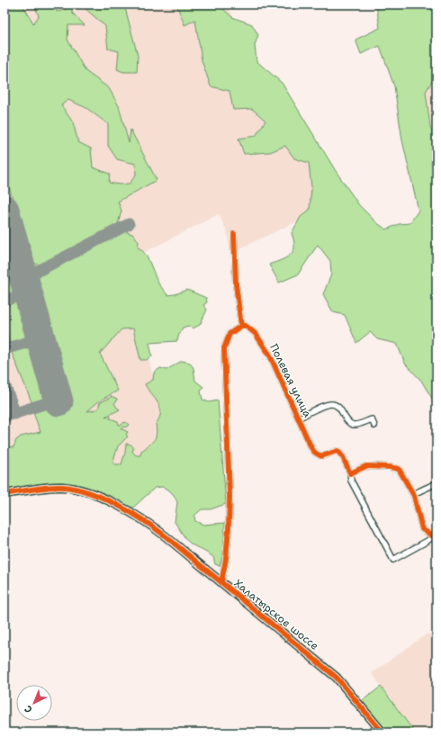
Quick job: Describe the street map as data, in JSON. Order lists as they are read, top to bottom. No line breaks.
{"streets":{"street":["Полевая улица","Халатырское шоссе"]},"north":"bottom left"}
